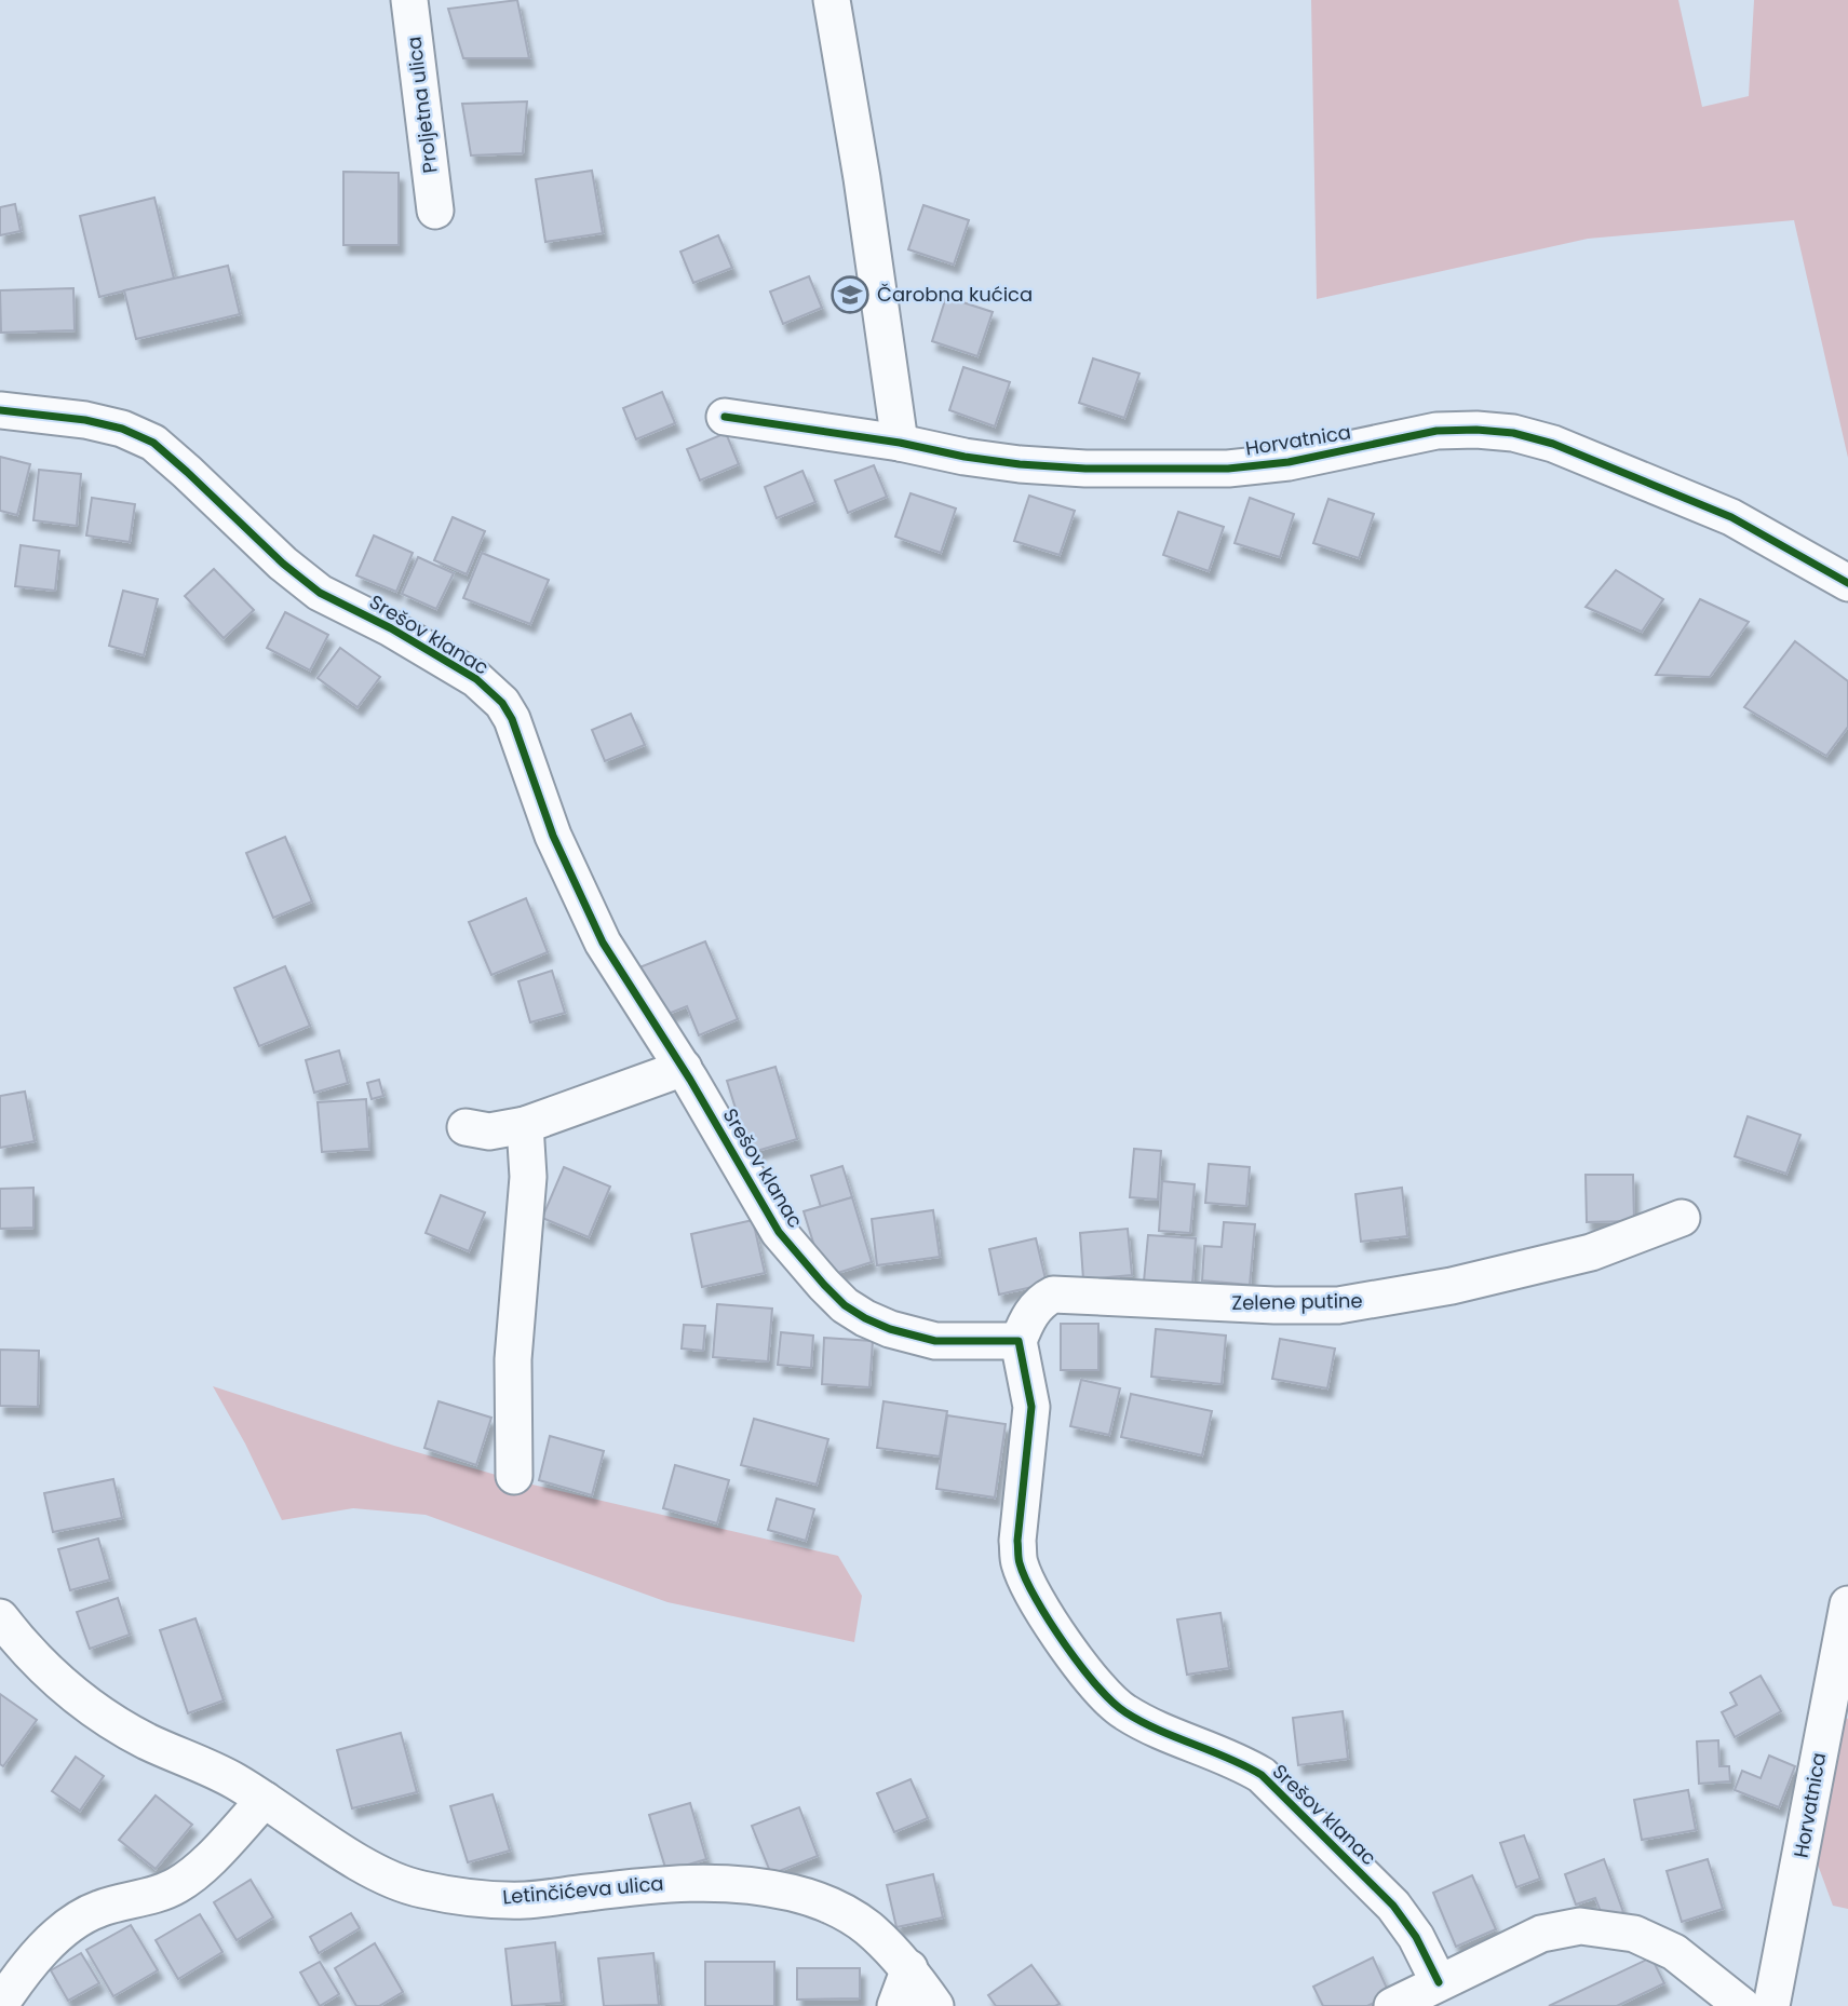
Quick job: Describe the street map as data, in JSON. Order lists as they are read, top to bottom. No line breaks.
{"streets":{"street":["Proljetna ulica","Horvatnica","Srešov klanac","Zelene putine","Letinčićeva ulica"]},"crossings":[["Srešov klanac","Zelene putine"]],"places":{"school or university":["Čarobna kućica"]}}
